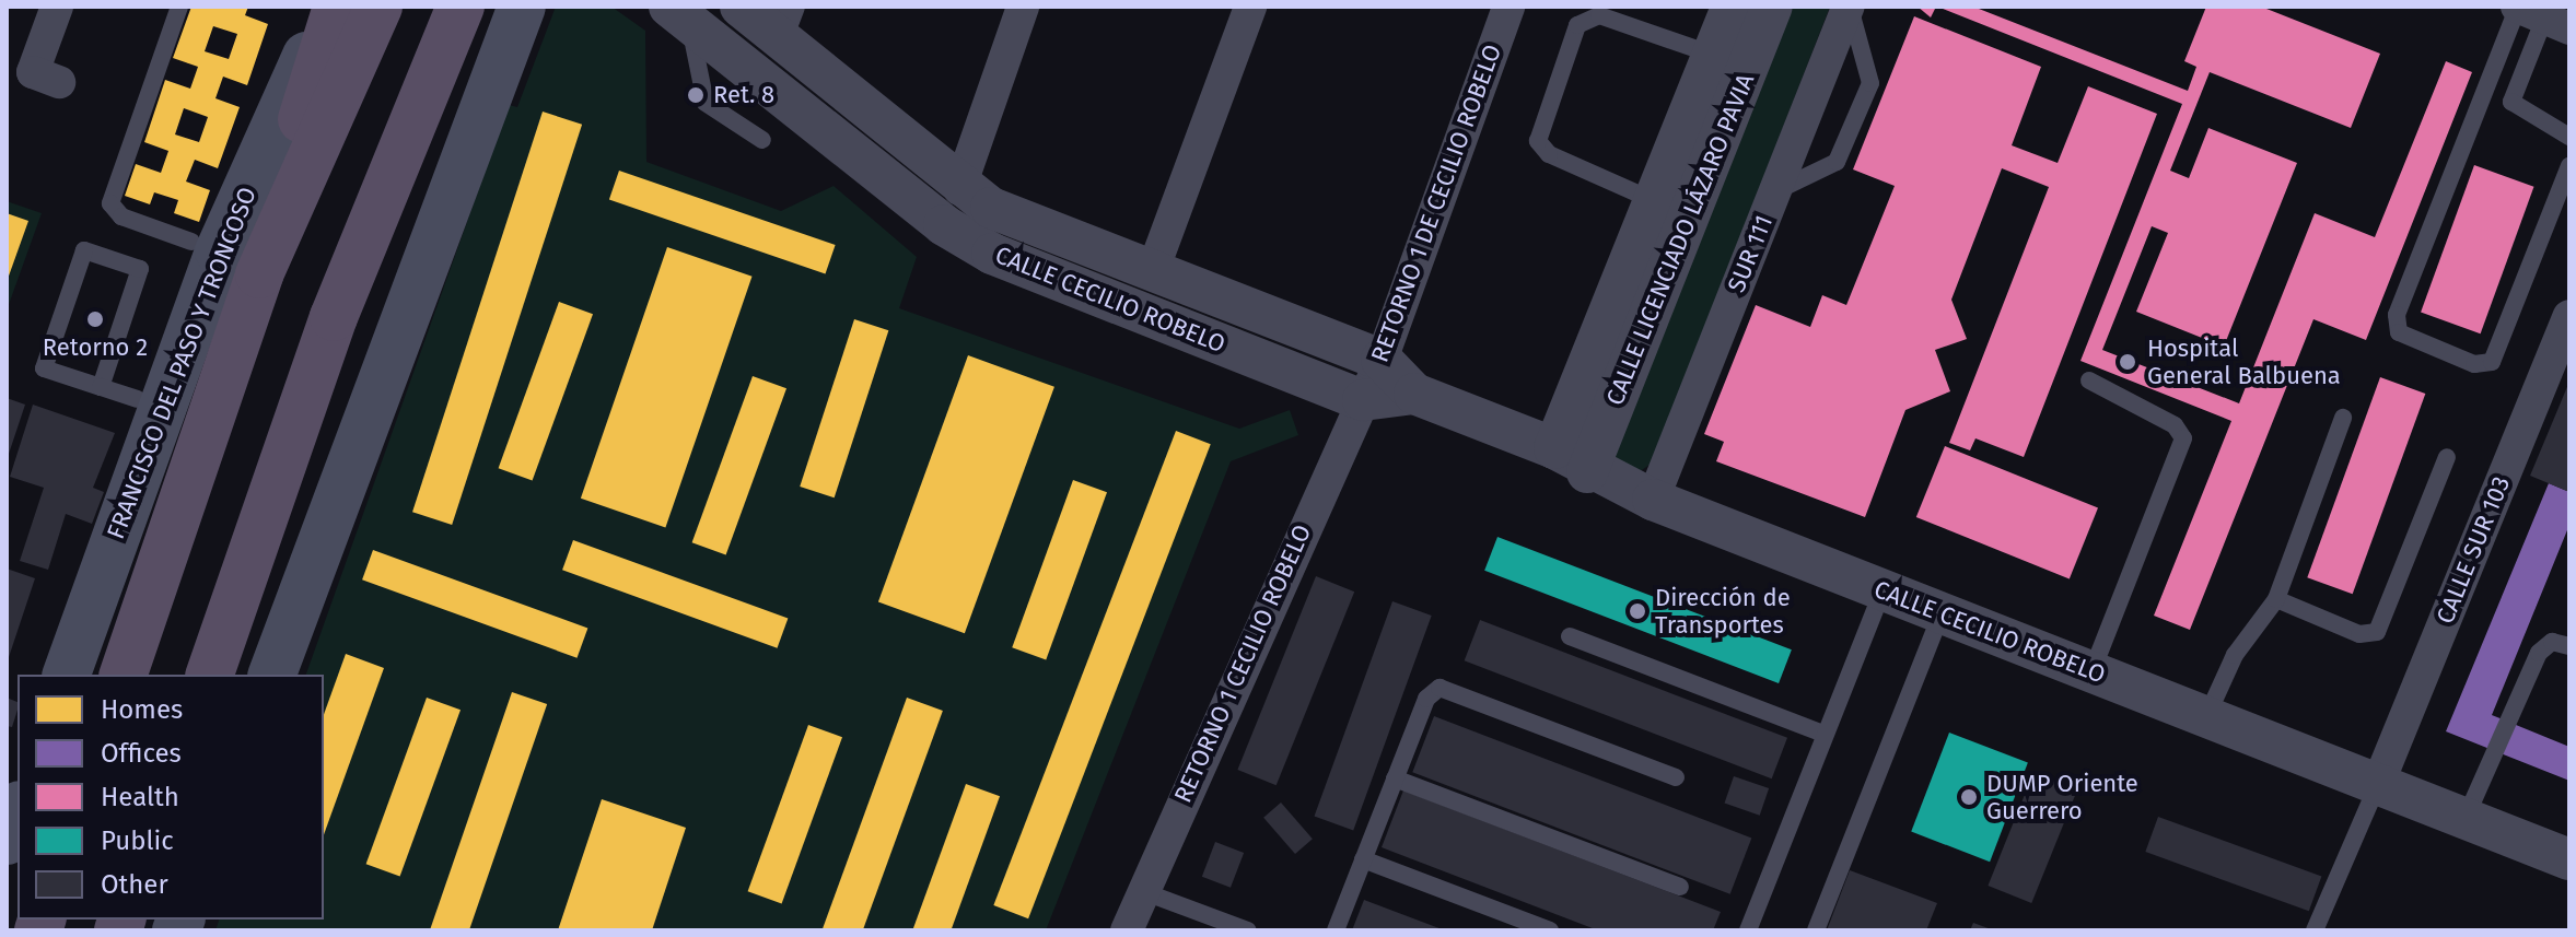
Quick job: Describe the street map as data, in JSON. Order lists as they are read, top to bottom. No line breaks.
{"streets":{"highway":["FRANCISCO DEL PASO Y TRONCOSO"],"street":["RETORNO 1 DE CECILIO ROBELO","CALLE LICENCIADO LÁZARO PAVIA","SUR 111","CALLE CECILIO ROBELO","CALLE SUR 103","RETORNO 1 CECILIO ROBELO"]},"crossings":[["RETORNO 1 DE CECILIO ROBELO","CALLE CECILIO ROBELO"],["RETORNO 1 DE CECILIO ROBELO","RETORNO 1 CECILIO ROBELO"],["CALLE LICENCIADO LÁZARO PAVIA","CALLE CECILIO ROBELO"],["SUR 111","CALLE CECILIO ROBELO"],["CALLE CECILIO ROBELO","CALLE SUR 103"],["CALLE CECILIO ROBELO","RETORNO 1 CECILIO ROBELO"]],"places":["Ret. 8","Retorno 2","Hospital General Balbuena","Dirección de Transportes","DUMP Oriente Guerrero"],"legend":["Homes","Offices","Health","Public","Other"]}
